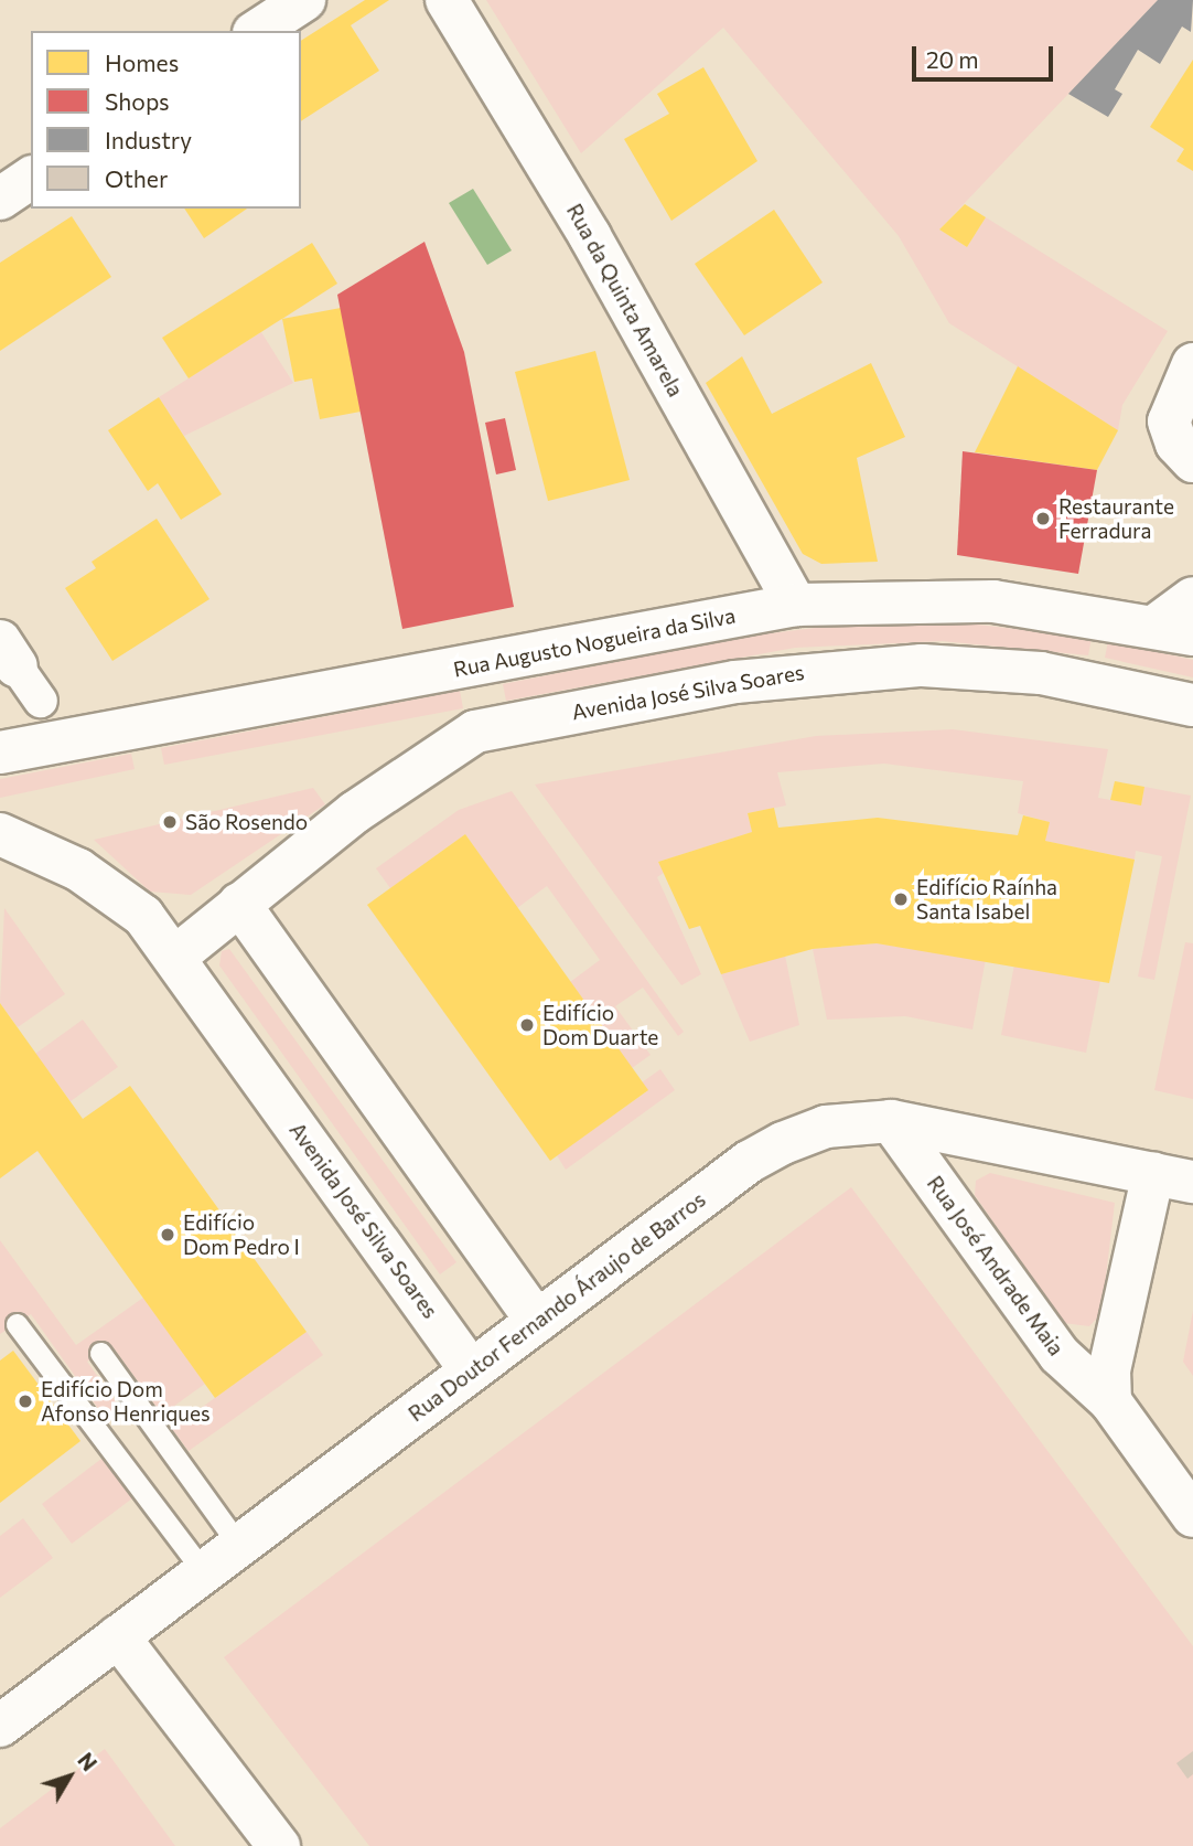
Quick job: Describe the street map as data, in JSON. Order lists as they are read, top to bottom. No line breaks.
{"streets":{"street":["Rua da Quinta Amarela","Rua Augusto Nogueira da Silva","Avenida José Silva Soares","Rua José Andrade Maia","Rua Doutor Fernando Áraujo de Barros"]},"crossings":[["Rua da Quinta Amarela","Rua Augusto Nogueira da Silva"],["Avenida José Silva Soares","Rua Doutor Fernando Áraujo de Barros"],["Rua José Andrade Maia","Rua Doutor Fernando Áraujo de Barros"]],"places":["Restaurante Ferradura","São Rosendo","Edifício Raínha Santa Isabel","Edifício Dom Duarte","Edifício Dom Pedro I","Edifício Dom Afonso Henriques"],"legend":["Homes","Shops","Industry","Other"],"scale_bar":"20 m","north":"top right"}
